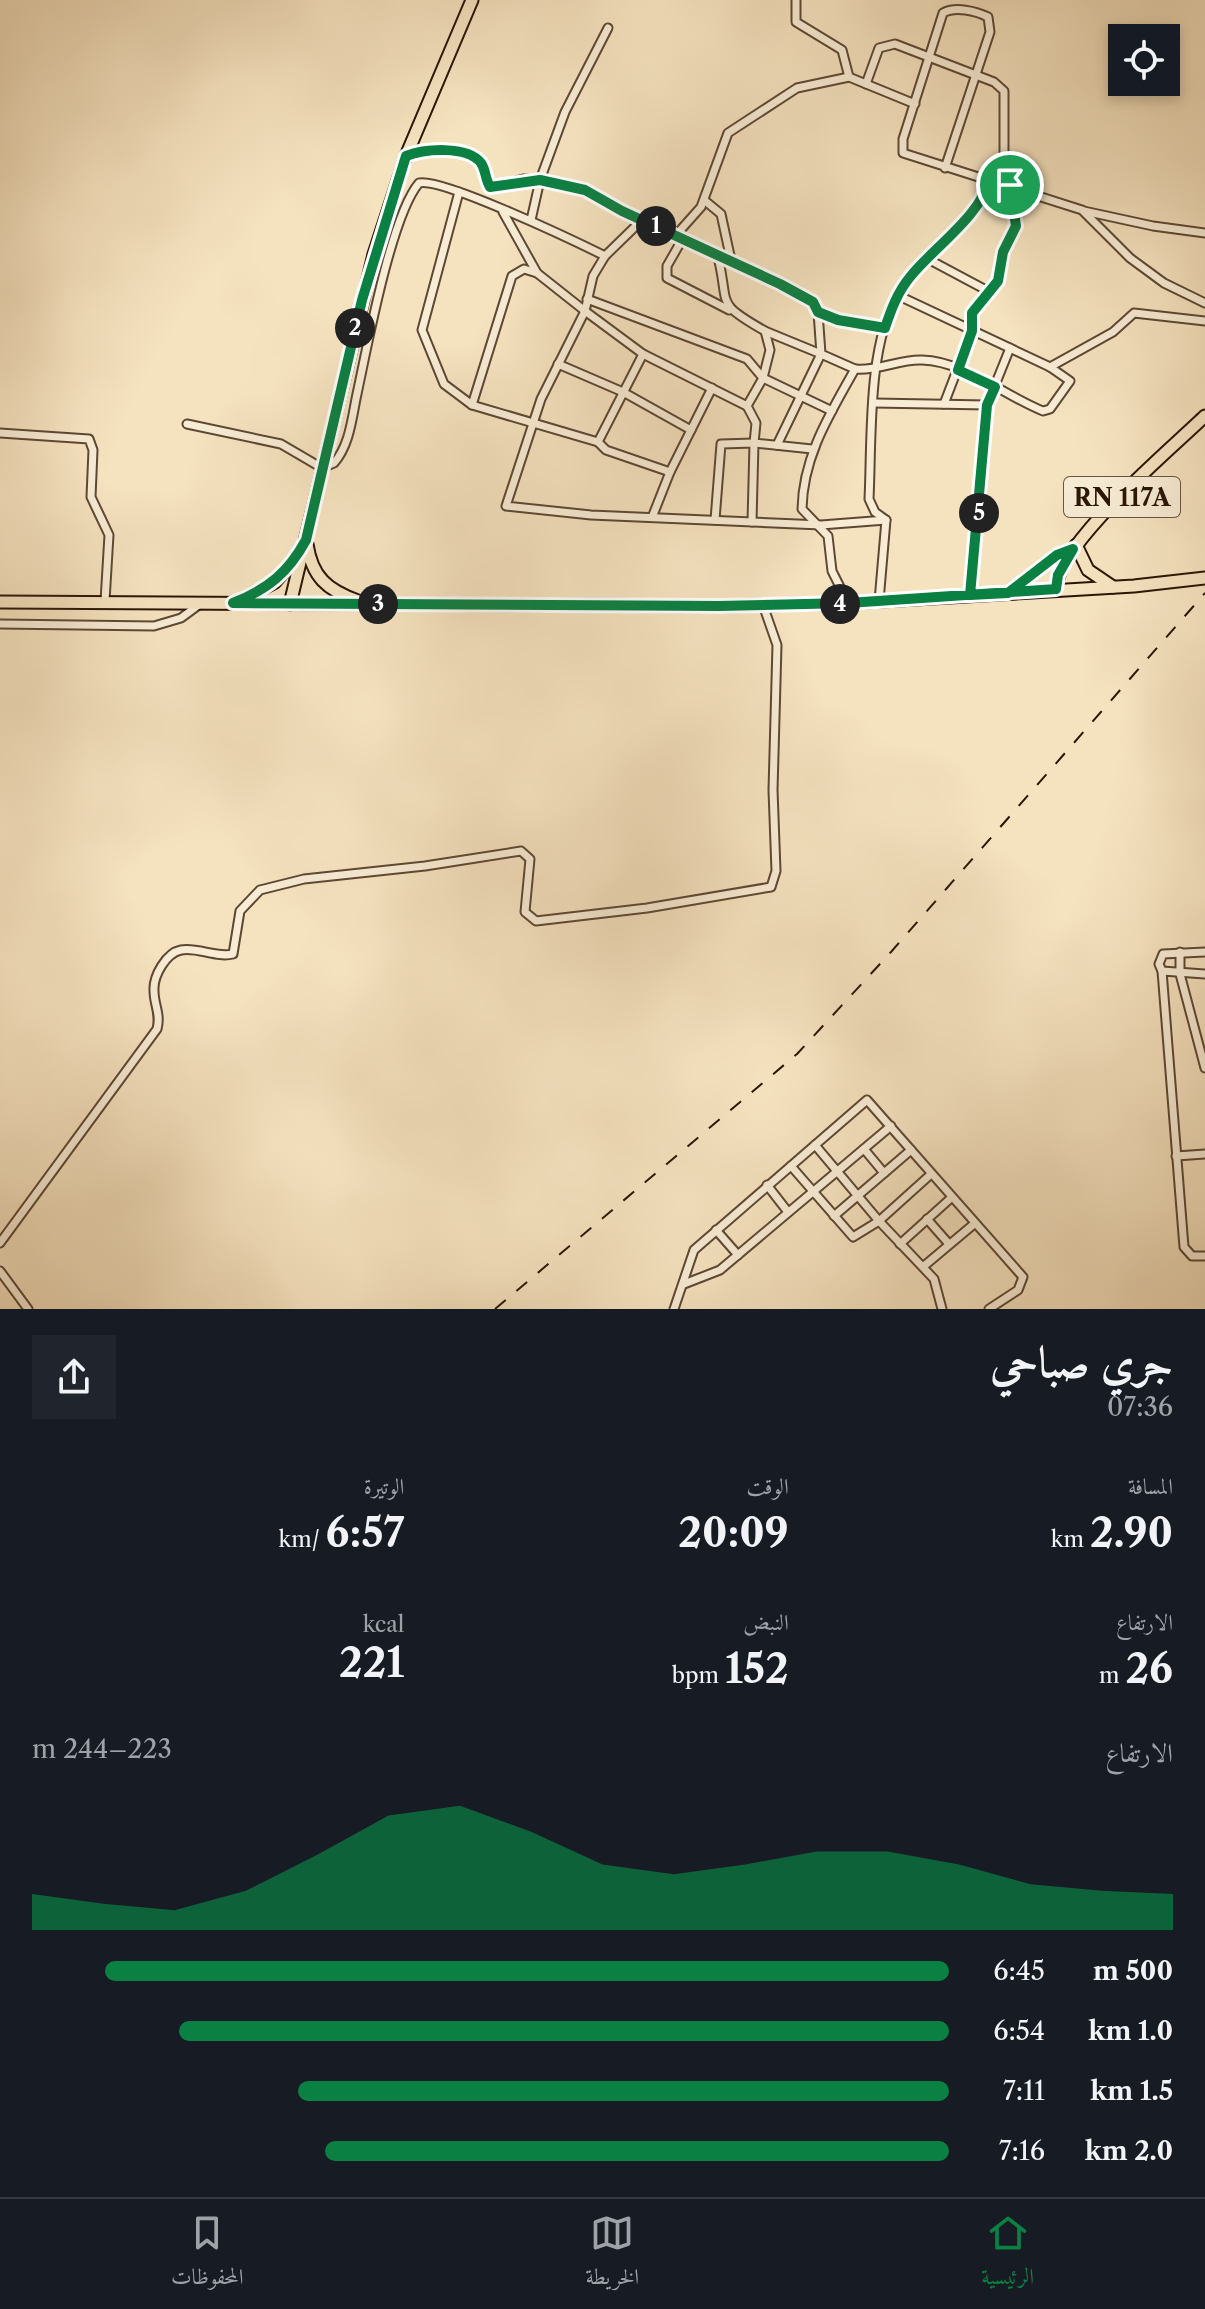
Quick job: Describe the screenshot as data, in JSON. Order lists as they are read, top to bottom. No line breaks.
{"streets":{"main road":["RN 117A"]},"page":{"pins":["1","2","5","3","4"],"heading":["جري صباحي","07:36"],"stats":[["المسافة","2.90 km"],["الوقت","20:09"],["الوتيرة","6:57 /km"],["الارتفاع","26 m"],["النبض","152 bpm"],["kcal","221"]],"chart":["الارتفاع","223–244 m"],"list":[{"name":"500 m","note":"6:45"},{"name":"1.0 km","note":"6:54"},{"name":"1.5 km","note":"7:11"},{"name":"2.0 km","note":"7:16"}],"tabs":["الرئيسية","الخريطة","المحفوظات"]}}
